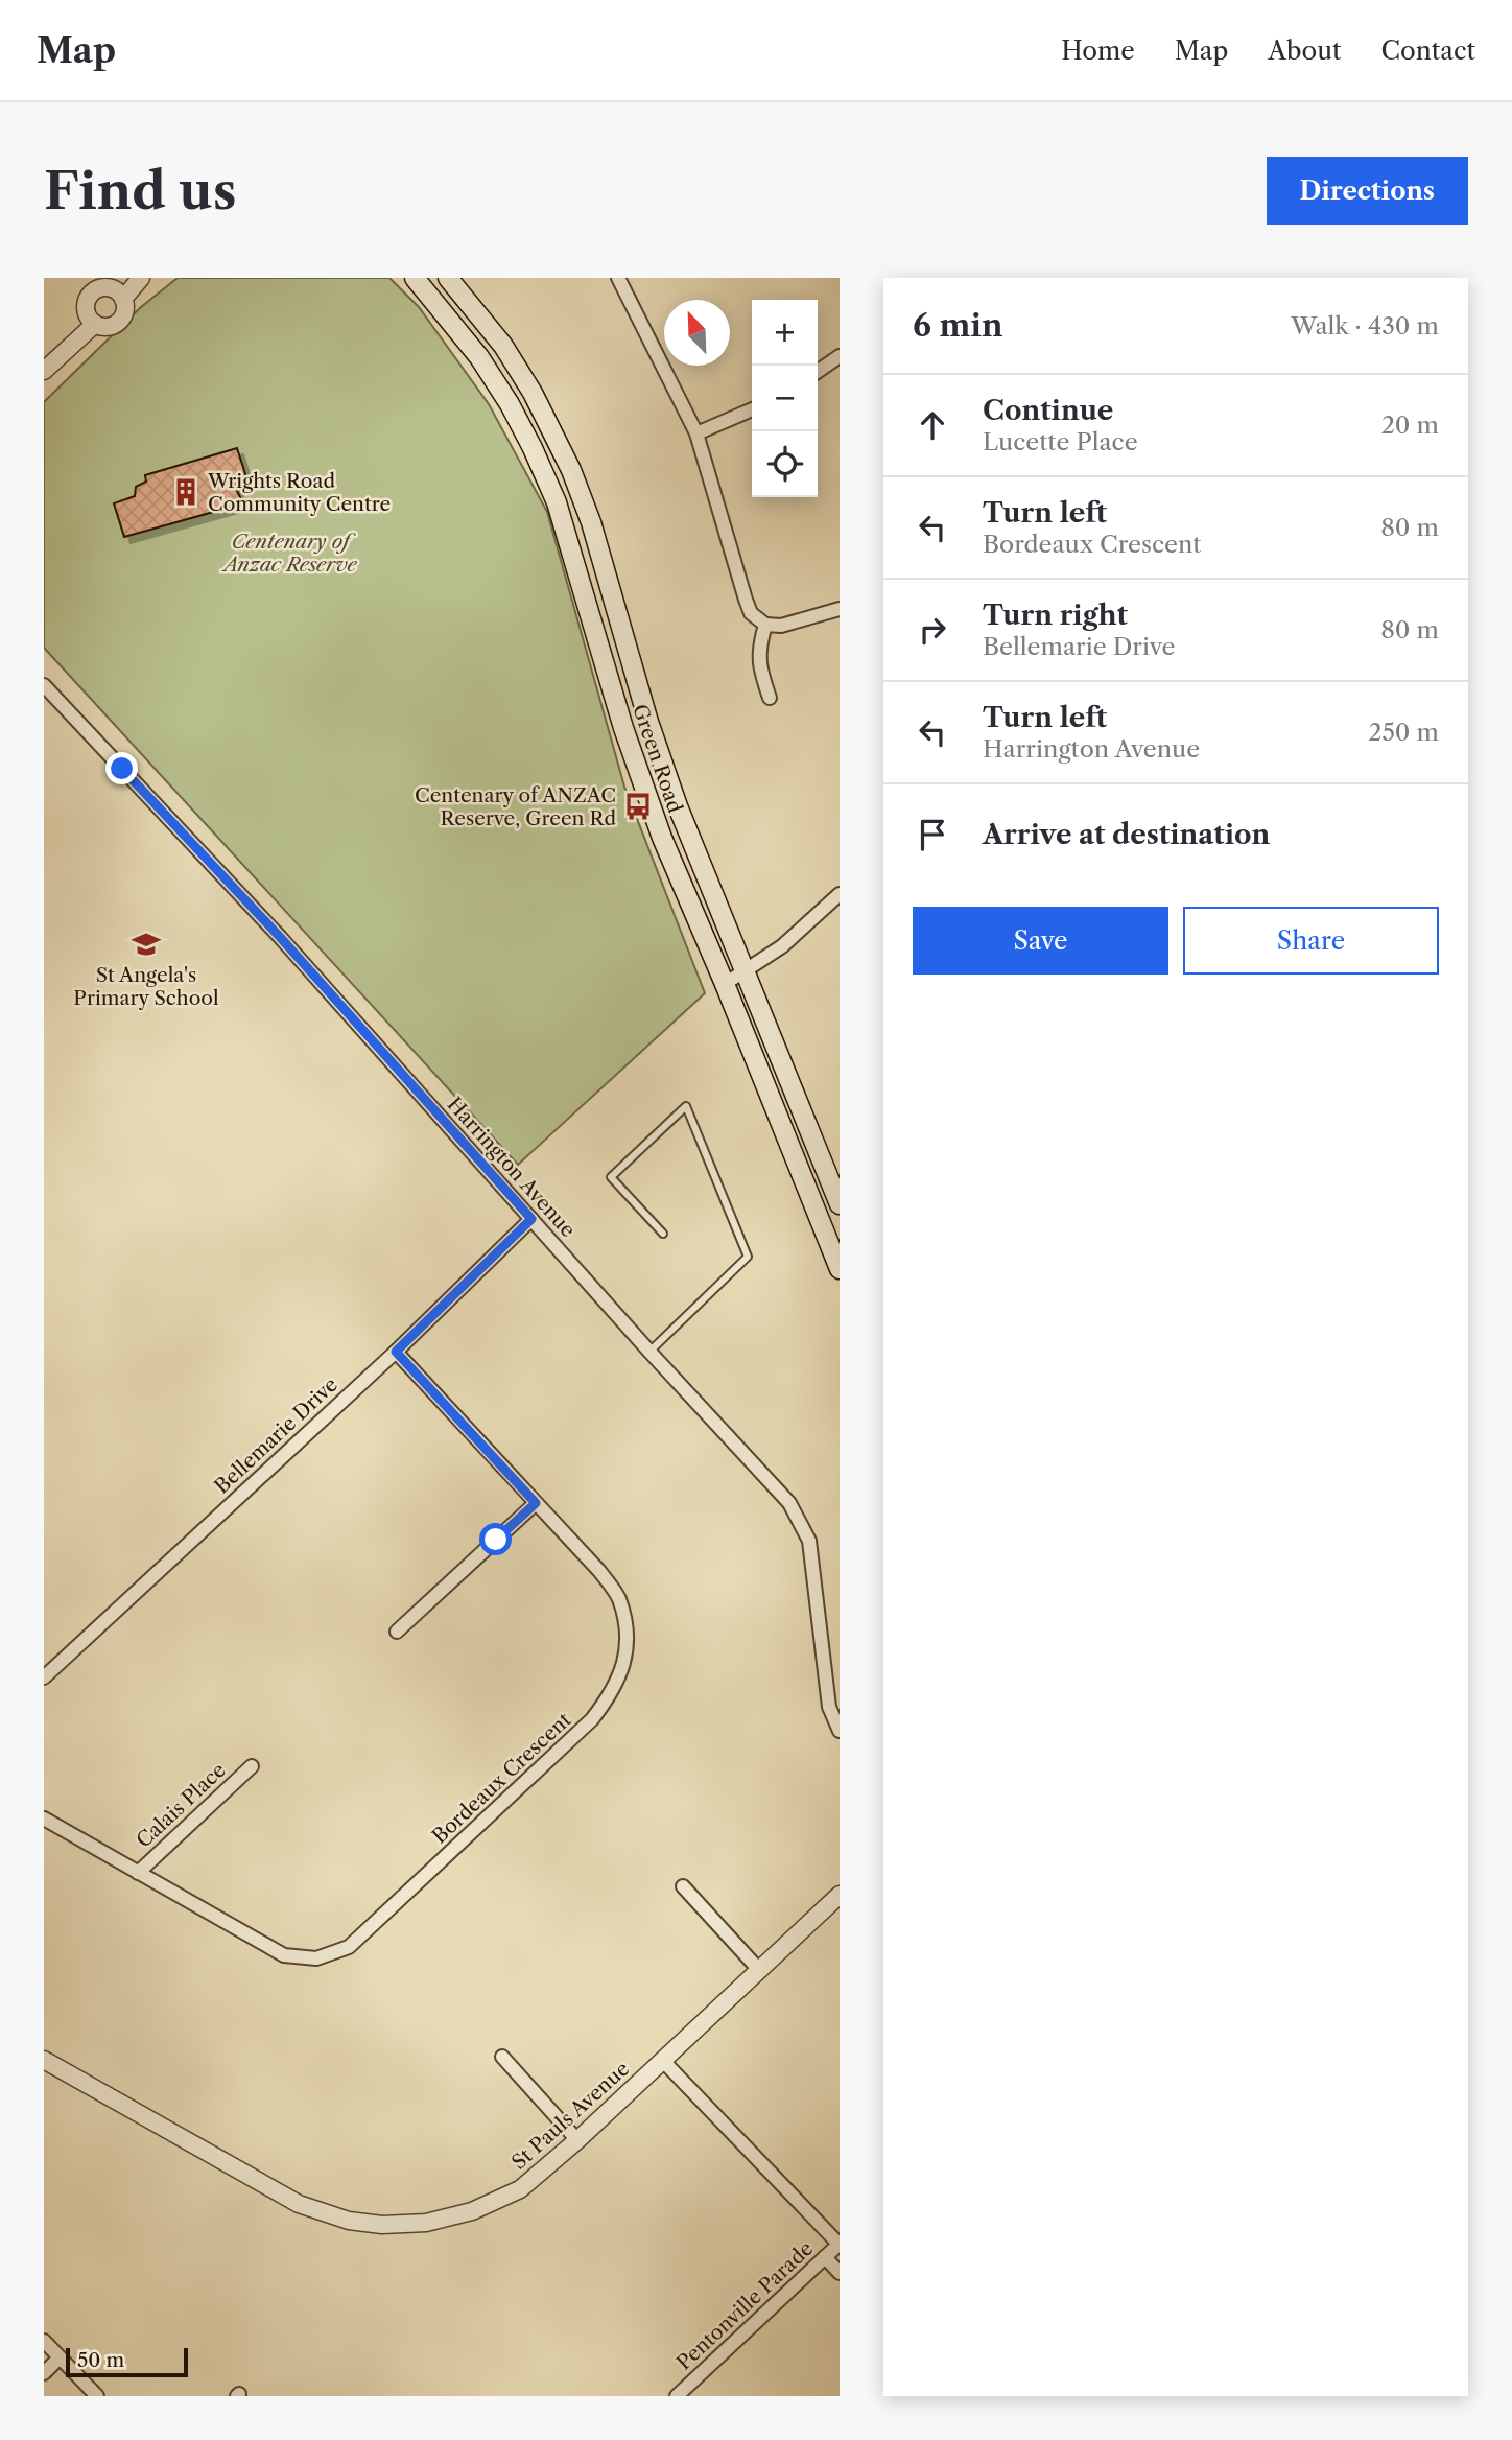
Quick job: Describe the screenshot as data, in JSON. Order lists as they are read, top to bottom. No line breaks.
{"streets":{"main road":["Green Road"],"street":["Harrington Avenue","Bellemarie Drive","Bordeaux Crescent","Calais Place","St Pauls Avenue","Pentonville Parade"]},"crossings":[["Harrington Avenue","Bellemarie Drive"],["Bellemarie Drive","Bordeaux Crescent"],["Bordeaux Crescent","Calais Place"]],"parks":["Centenary of Anzac Reserve"],"places":{"building":["Wrights Road Community Centre"],"bus stop":["Centenary of ANZAC Reserve, Green Rd"],"school or university":["St Angela's Primary School"]},"scale_bar":"50 m","north":"top left","page":{"header":"Map","nav":["Home","Map","About","Contact"],"buttons":["Directions",["Save","Share"]],"title":"Find us","heading":["6 min","Walk · 430 m"],"map_buttons":["+","−"],"list":[["Continue","Lucette Place","20 m"],["Turn left","Bordeaux Crescent","80 m"],["Turn right","Bellemarie Drive","80 m"],["Turn left","Harrington Avenue","250 m"],"Arrive at destination"],"scale":"50 m"}}
